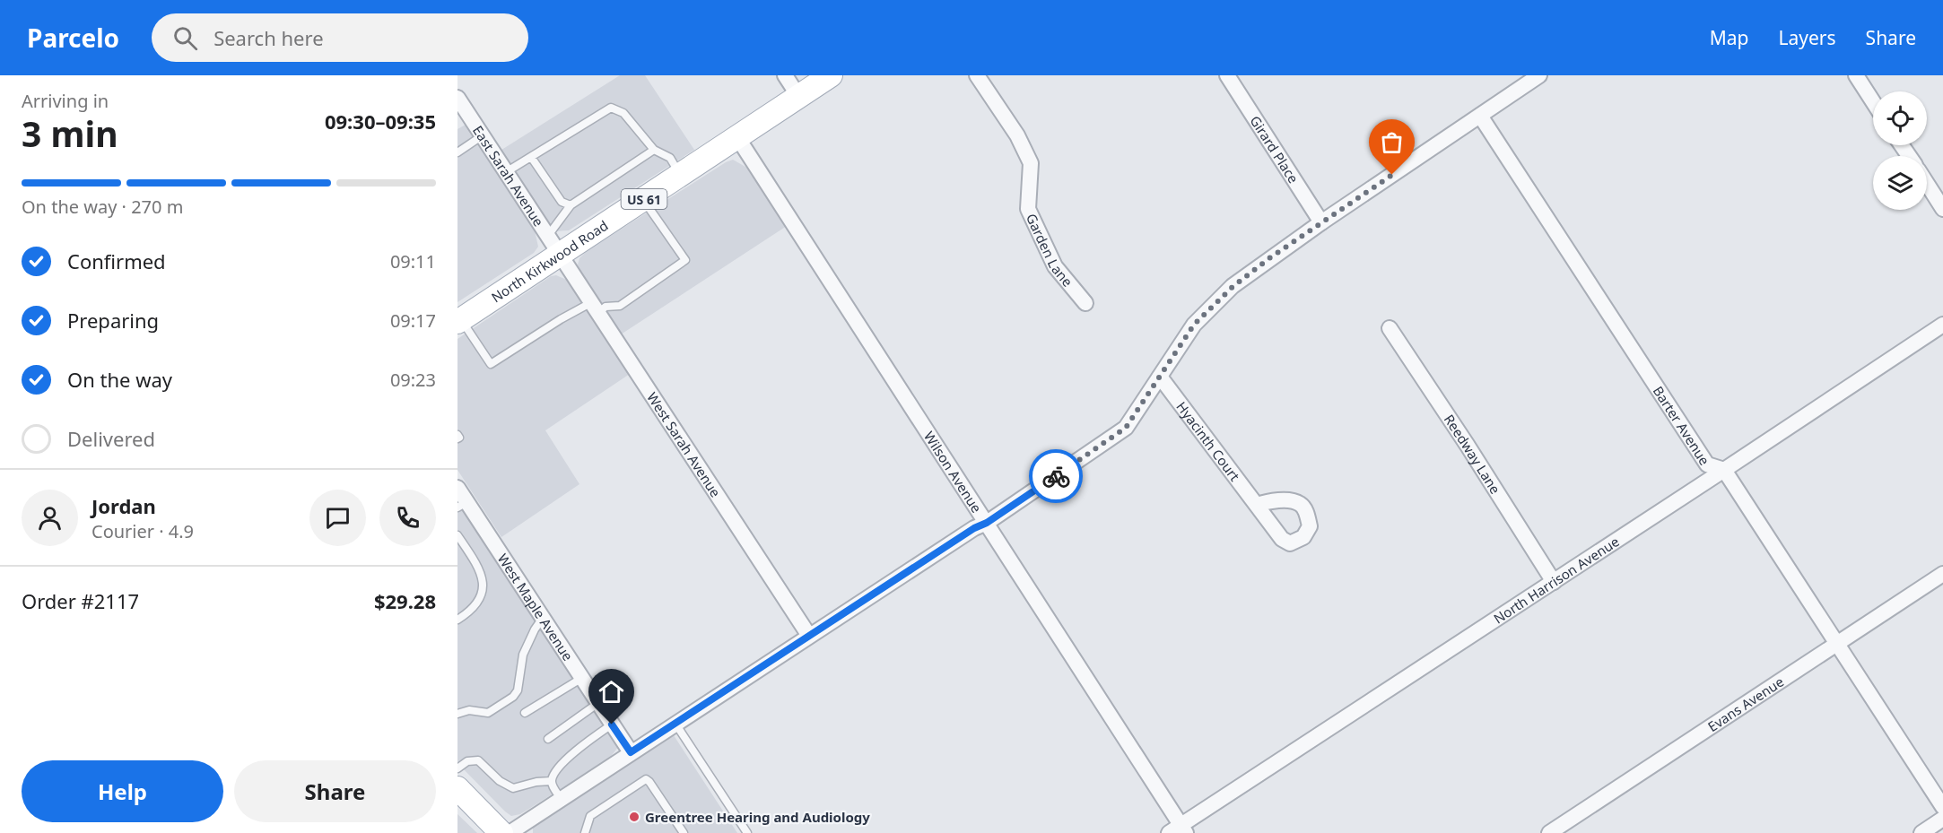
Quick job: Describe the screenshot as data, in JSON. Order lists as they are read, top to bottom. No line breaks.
{"streets":{"main road":["US 61","North Kirkwood Road"],"street":["Girard Place","East Sarah Avenue","Garden Lane","Barter Avenue","Hyacinth Court","West Sarah Avenue","Reedway Lane","Wilson Avenue","North Harrison Avenue","West Maple Avenue","Evans Avenue"]},"crossings":[["East Sarah Avenue","North Kirkwood Road"],["East Sarah Avenue","West Sarah Avenue"],["North Kirkwood Road","West Sarah Avenue"],["North Kirkwood Road","Wilson Avenue"],["Barter Avenue","North Harrison Avenue"],["Barter Avenue","Evans Avenue"],["Reedway Lane","North Harrison Avenue"],["Wilson Avenue","North Harrison Avenue"]],"places":["Greentree Hearing and Audiology"],"page":{"header":"Parcelo","search":"Search here","nav":["Map","Layers","Share"],"heading":["3 min","Arriving in","09:30–09:35"],"panel":["Jordan","Courier · 4.9","Order #2117","$29.28"],"bar":"On the way · 270 m","list":[["Confirmed","09:11"],["Preparing","09:17"],["On the way","09:23"],"Delivered"],"buttons":["Help","Share"]}}
